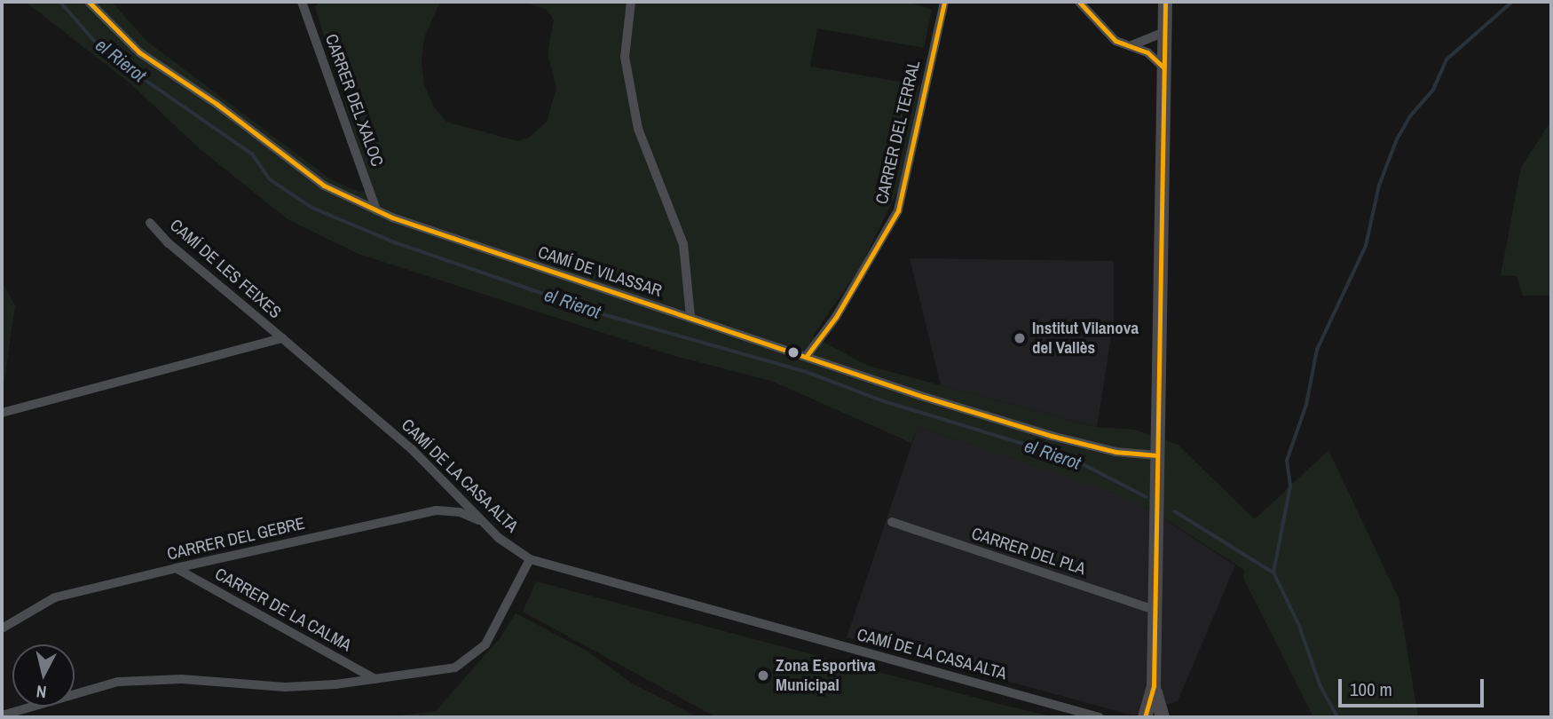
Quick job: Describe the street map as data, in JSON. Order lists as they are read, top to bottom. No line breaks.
{"streets":{"street":["CARRER DEL XALOC","CARRER DEL TERRAL","CAMÍ DE LES FEIXES","CAMÍ DE VILASSAR","CAMÍ DE LA CASA ALTA","CARRER DEL GEBRE","CARRER DEL PLA","CARRER DE LA CALMA"]},"crossings":[["CARRER DEL XALOC","CAMÍ DE VILASSAR"],["CARRER DEL TERRAL","CAMÍ DE VILASSAR"],["CAMÍ DE LES FEIXES","CAMÍ DE LA CASA ALTA"],["CAMÍ DE LA CASA ALTA","CARRER DEL GEBRE"],["CARRER DEL GEBRE","CARRER DE LA CALMA"]],"water":["el Rierot"],"places":["Institut Vilanova del Vallès","Zona Esportiva Municipal"],"scale_bar":"100 m","north":"bottom"}
